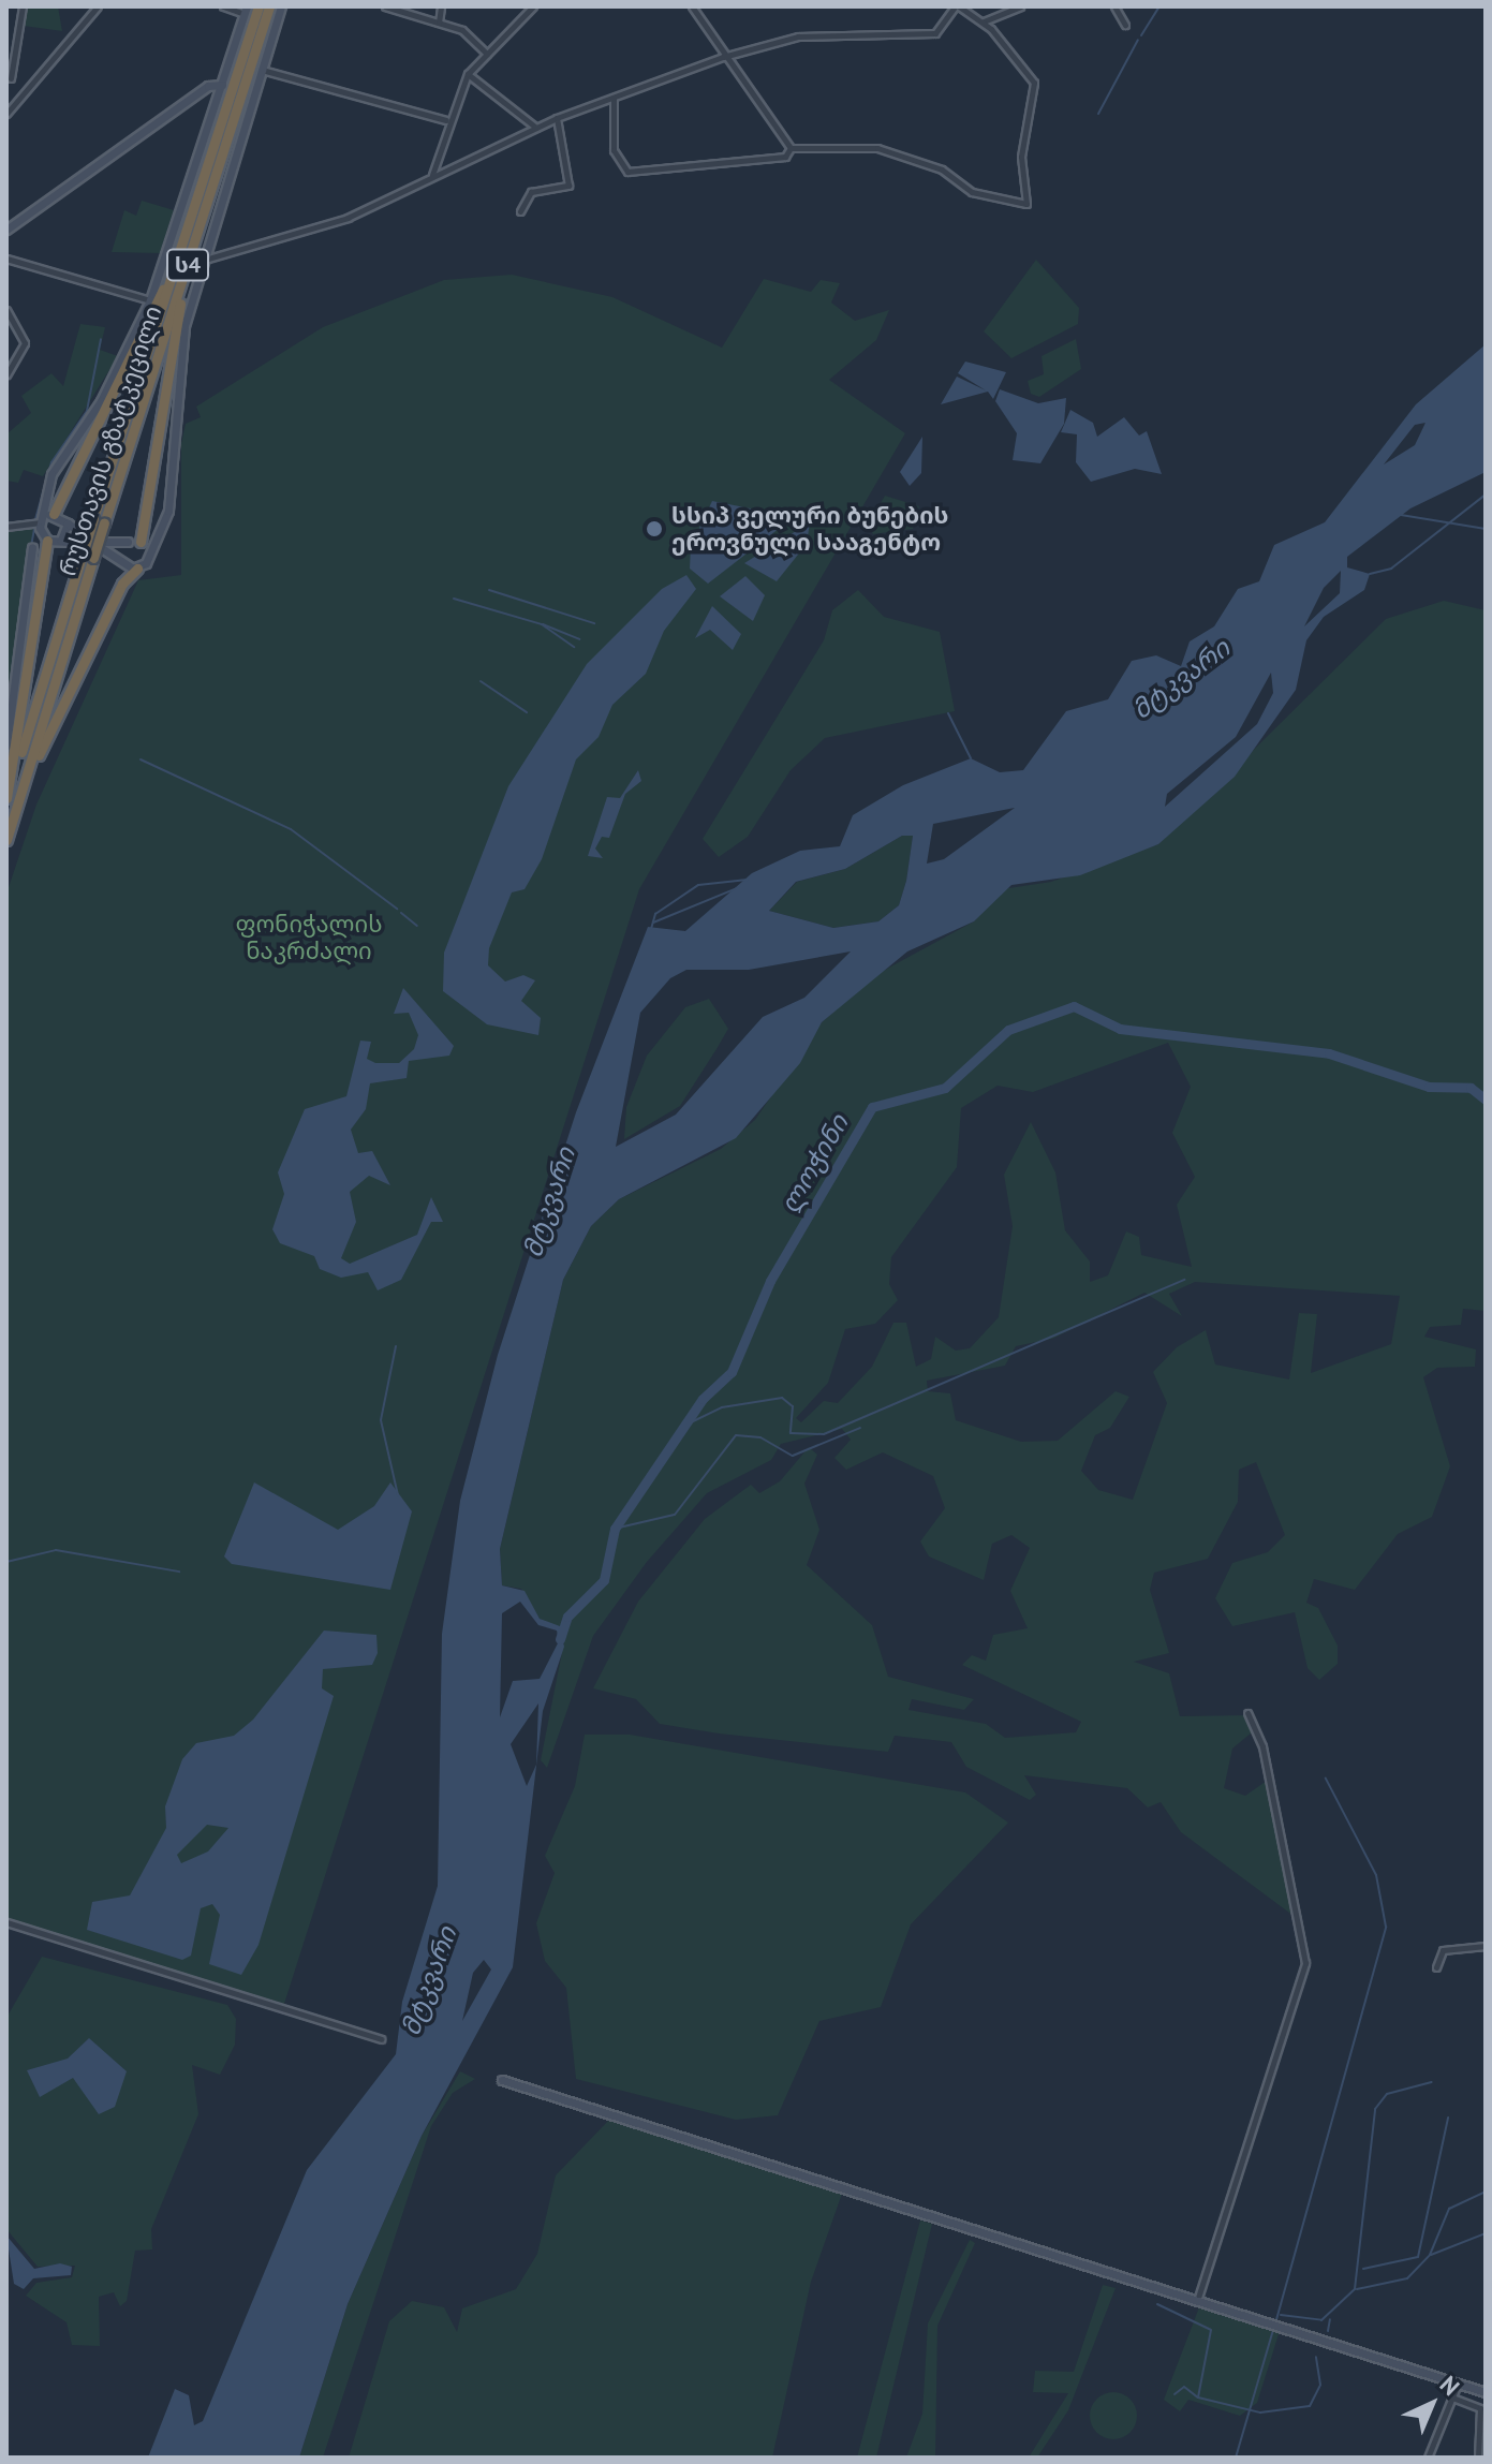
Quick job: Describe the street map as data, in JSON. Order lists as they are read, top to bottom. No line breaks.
{"streets":{"highway":["ს4","რუსთავის გზატკეცილი"]},"water":["მტკვარი","ლოჭინი"],"parks":["ფონიჭალის ნაკრძალი"],"places":["სსიპ ველური ბუნების ეროვნული სააგენტო"],"north":"top right"}
